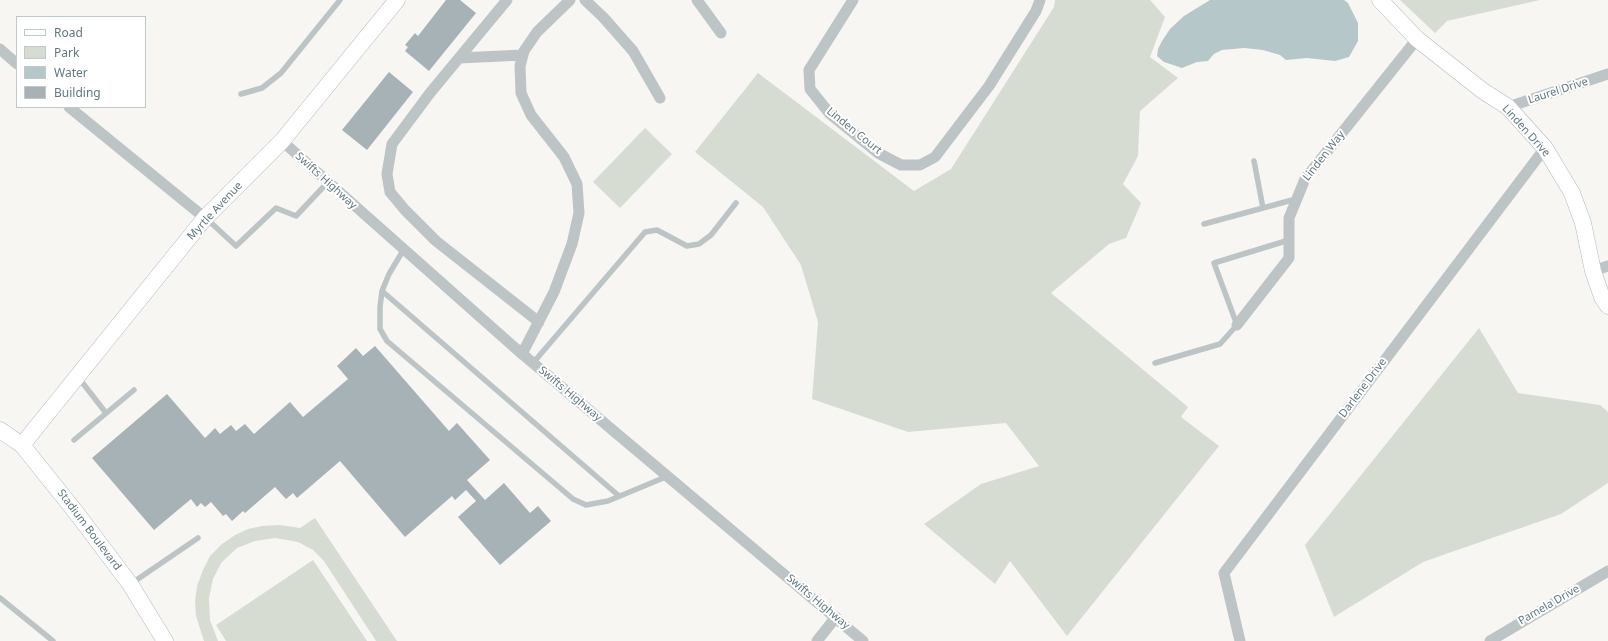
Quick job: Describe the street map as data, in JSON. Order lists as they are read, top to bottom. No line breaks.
{"streets":{"street":["Laurel Drive","Linden Court","Linden Drive","Linden Way","Swifts Highway","Myrtle Avenue","Darlene Drive","Stadium Boulevard","Pamela Drive"]},"crossings":[["Laurel Drive","Linden Drive"],["Linden Drive","Linden Way"],["Linden Drive","Darlene Drive"],["Swifts Highway","Myrtle Avenue"],["Myrtle Avenue","Stadium Boulevard"]],"legend":["Road","Park","Water","Building"]}
